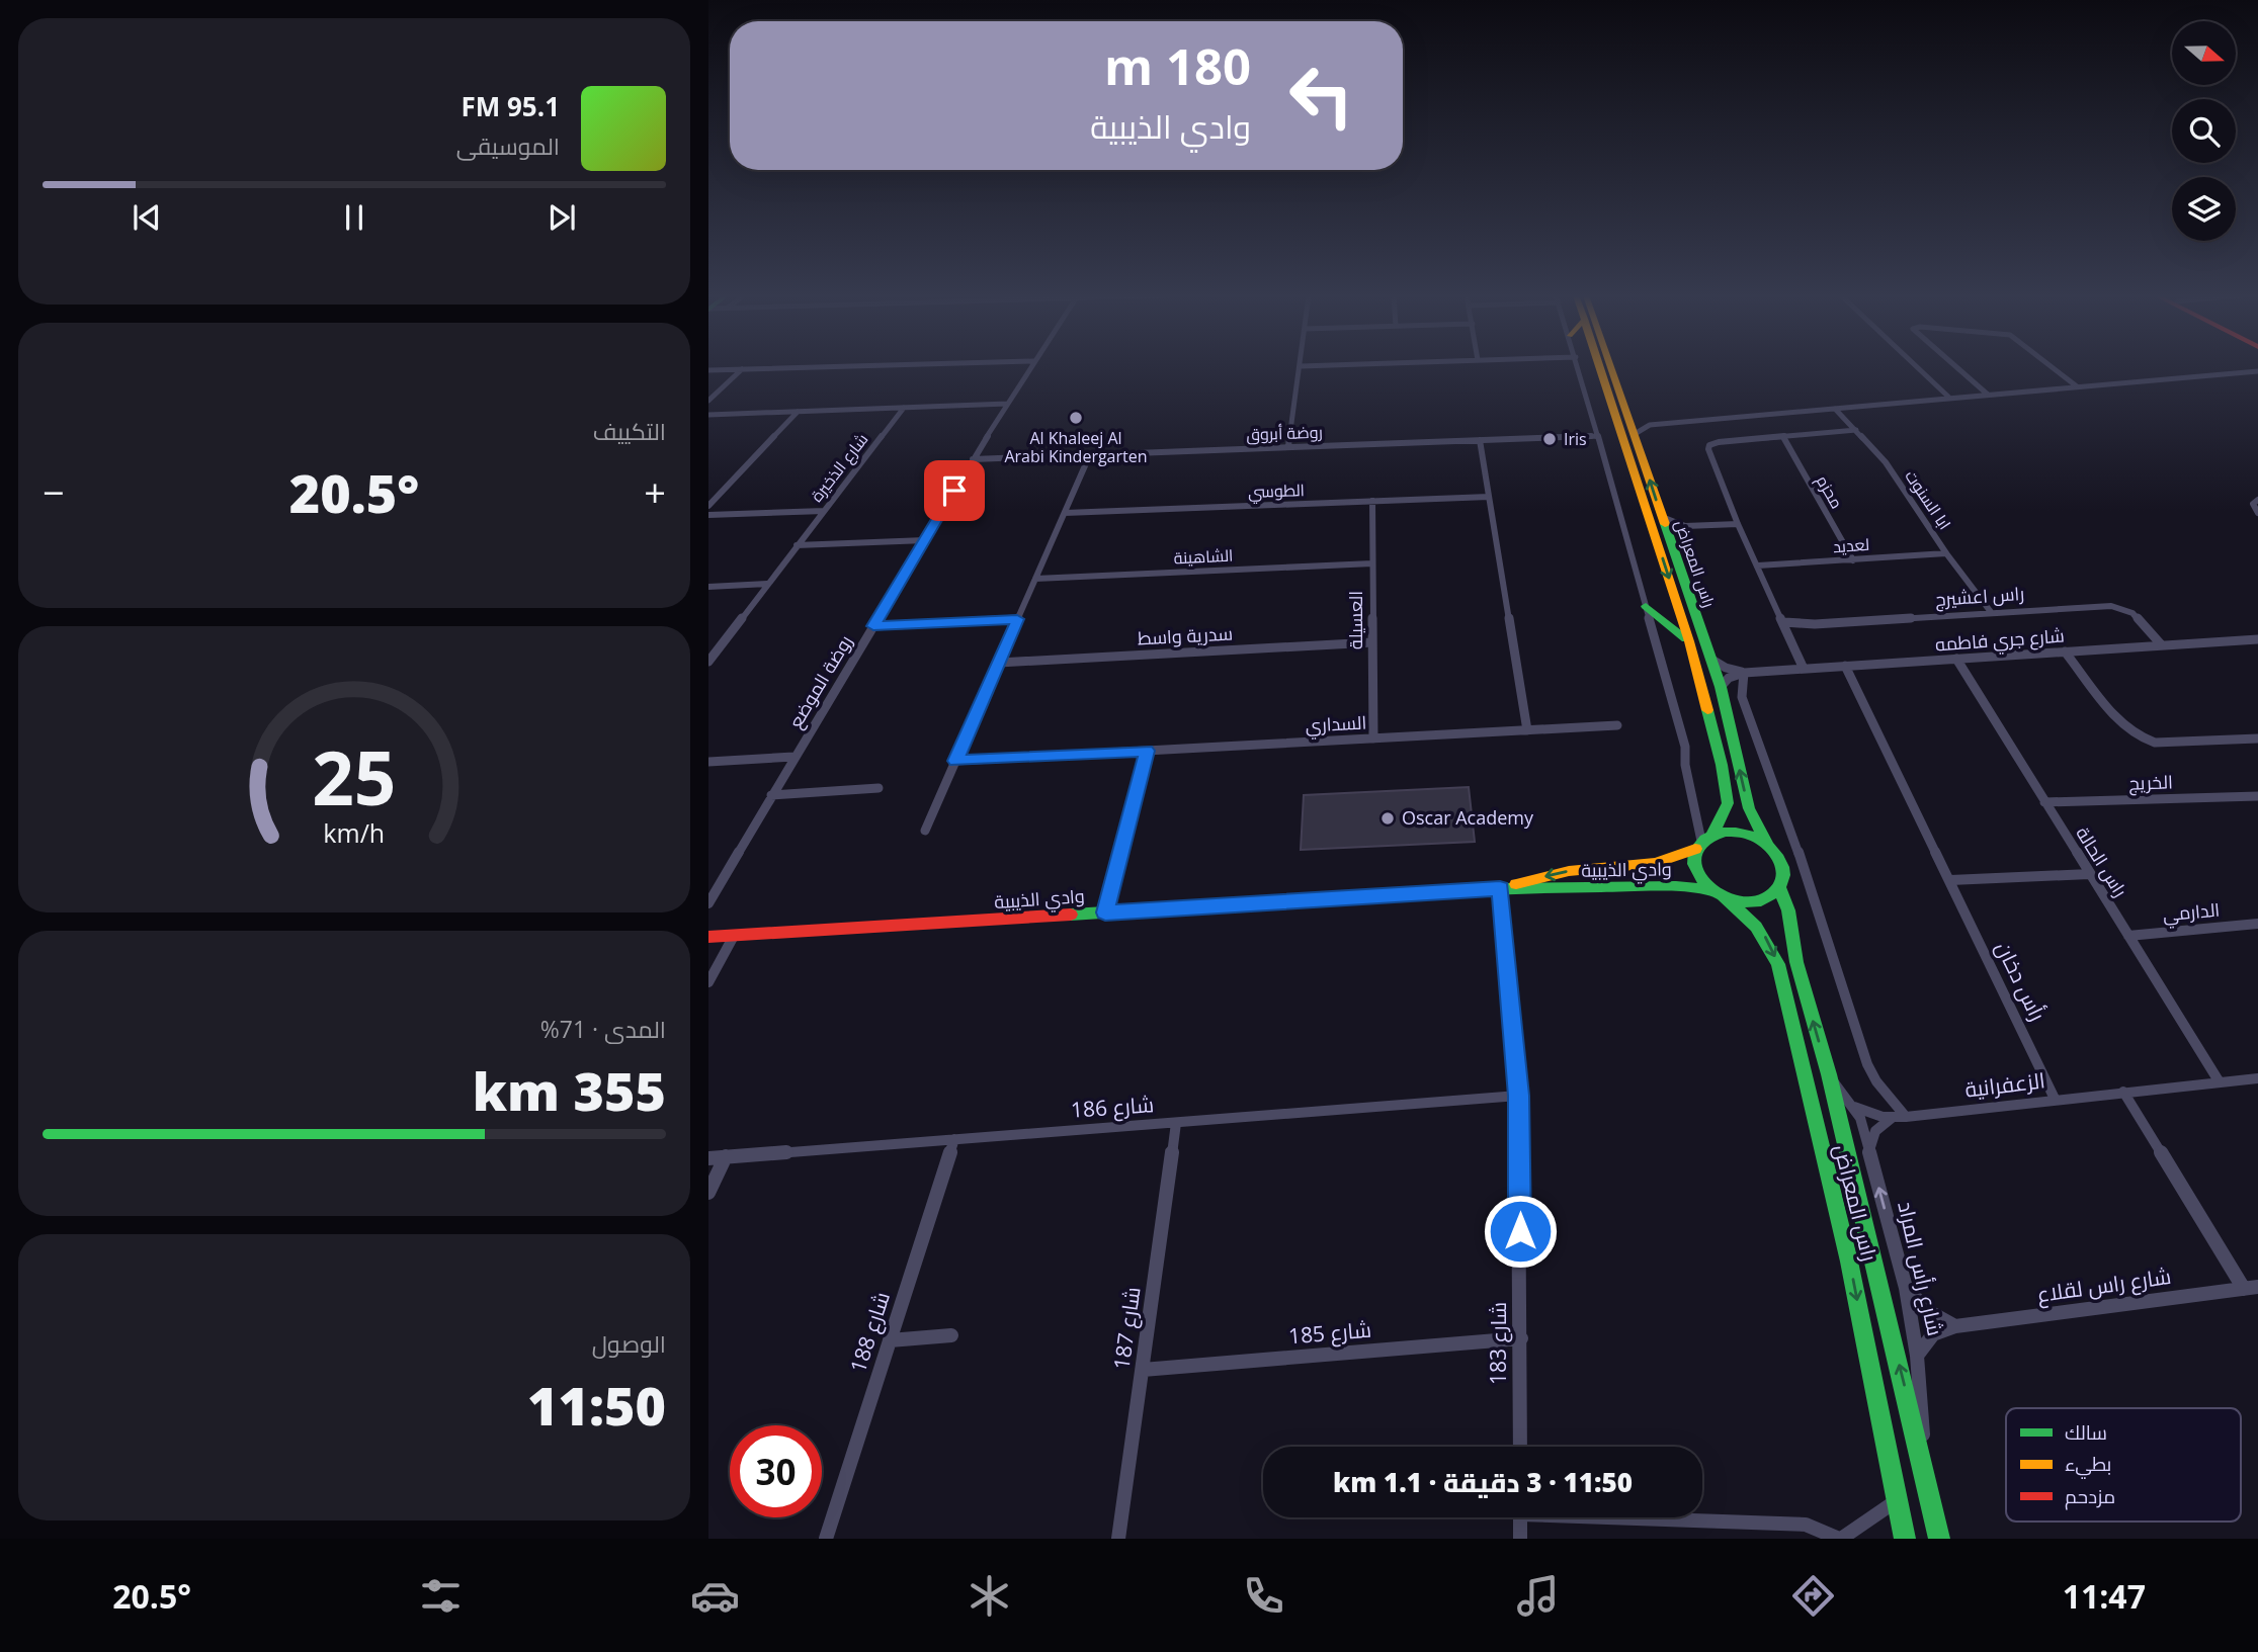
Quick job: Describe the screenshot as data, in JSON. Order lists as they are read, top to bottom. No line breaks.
{"streets":{"street":["روضة أبروق","شارع الذخيرة","الطوسي","محزم","ابا السنوت","لعديد","الشاهينة","راس المعراض","راس اعشيرج","العسيلة","سدرية واسط","شارع جري فاطمه","روضة الموضع","السداري","الخريج","راس الحالة","وادي الذيبية","الدارمي","رأس دخان","الزعفرانية","شارع 186","شارع رأس المراد","شارع راس لقلاع","شارع 187","شارع 188","شارع 185","شارع 183"]},"crossings":[["روضة أبروق","روضة الموضع"],["الطوسي","العسيلة"],["محزم","لعديد"],["ابا السنوت","لعديد"],["ابا السنوت","راس اعشيرج"],["الشاهينة","العسيلة"],["راس المعراض","شارع جري فاطمه"],["راس المعراض","وادي الذيبية"],["راس المعراض","شارع رأس المراد"],["راس اعشيرج","شارع جري فاطمه"],["العسيلة","سدرية واسط"],["العسيلة","السداري"],["شارع جري فاطمه","راس الحالة"],["شارع جري فاطمه","رأس دخان"],["الخريج","راس الحالة"],["راس الحالة","الدارمي"],["راس الحالة","الزعفرانية"],["وادي الذيبية","شارع 183"],["رأس دخان","الزعفرانية"],["الزعفرانية","شارع رأس المراد"],["شارع 186","شارع 187"],["شارع 186","شارع 188"],["شارع 186","شارع 183"],["شارع رأس المراد","شارع راس لقلاع"],["شارع 187","شارع 185"],["شارع 185","شارع 183"]],"places":["Al Khaleej Al Arabi Kindergarten","Iris","Oscar Academy"],"legend":["سالك","بطيء","مزدحم"],"north":"right","page":{"turn":["180 m","وادي الذيبية"],"song":["95.1 FM","الموسيقى"],"tile":["التكييف",["المدى · 71%","355 km"],["الوصول","11:50"]],"heat":["−","20.5°","+"],"limit":"30","trip":"11:50 · 3 دقيقة · 1.1 km","tabs":["11:47","20.5°"],"gauge":["25","km/h"]}}
